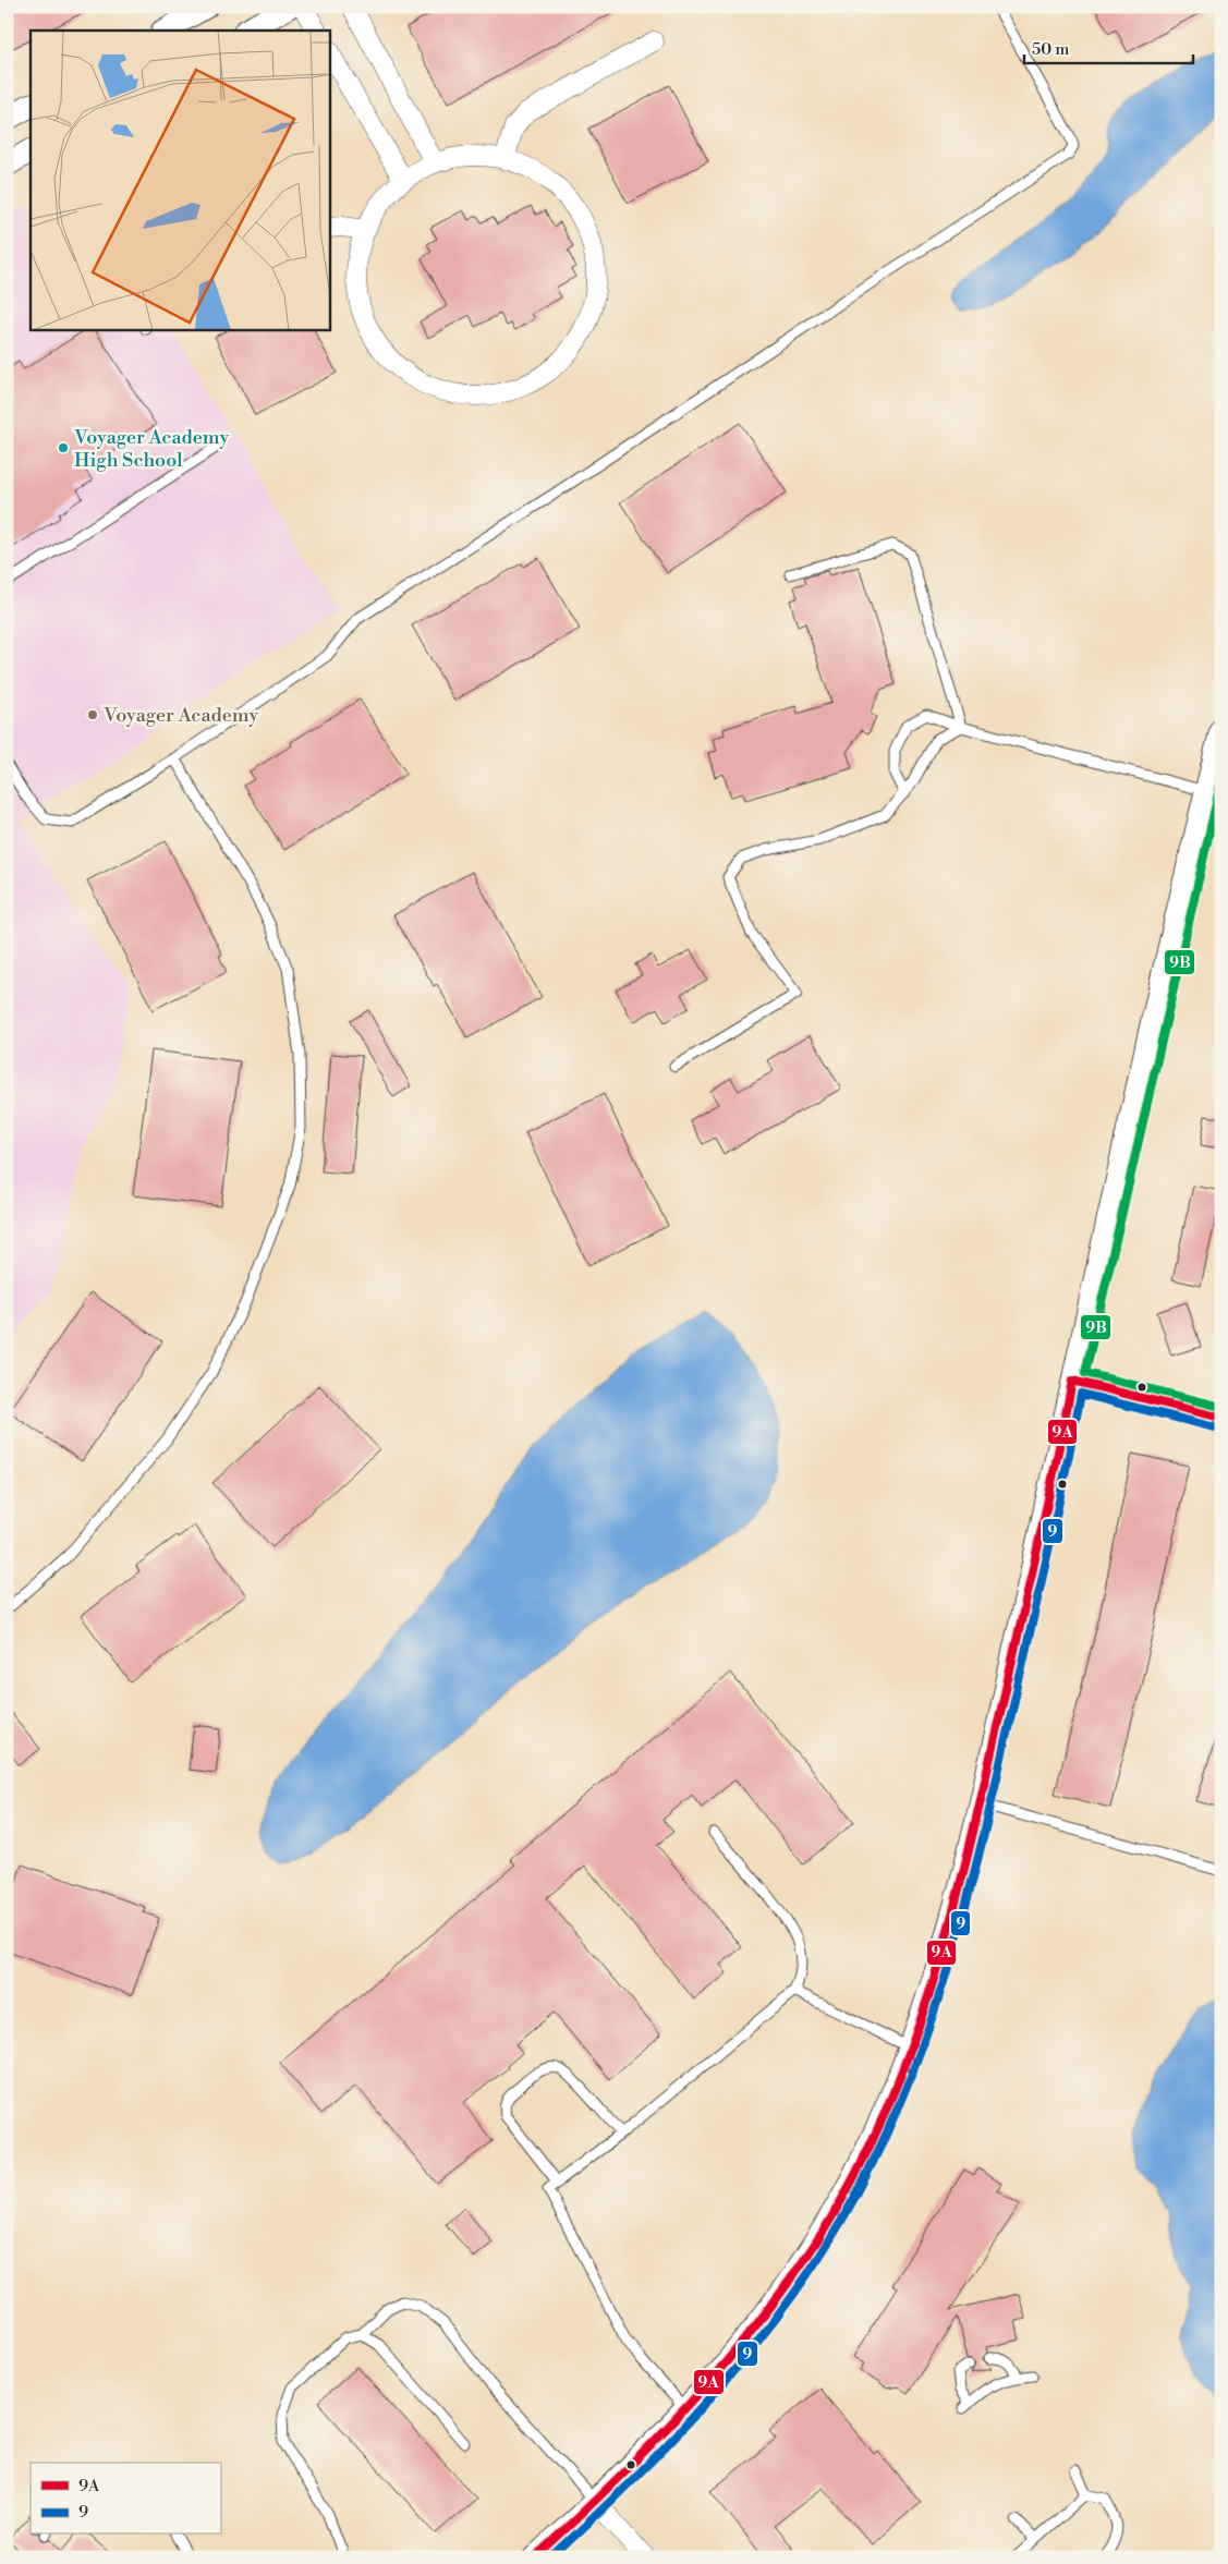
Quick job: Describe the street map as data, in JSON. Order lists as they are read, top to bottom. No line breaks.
{"places":["Voyager Academy High School","Voyager Academy"],"lines":["transit line 9B","transit line 9A","transit line 9"],"legend":["9A","9"],"scale_bar":"50 m"}
